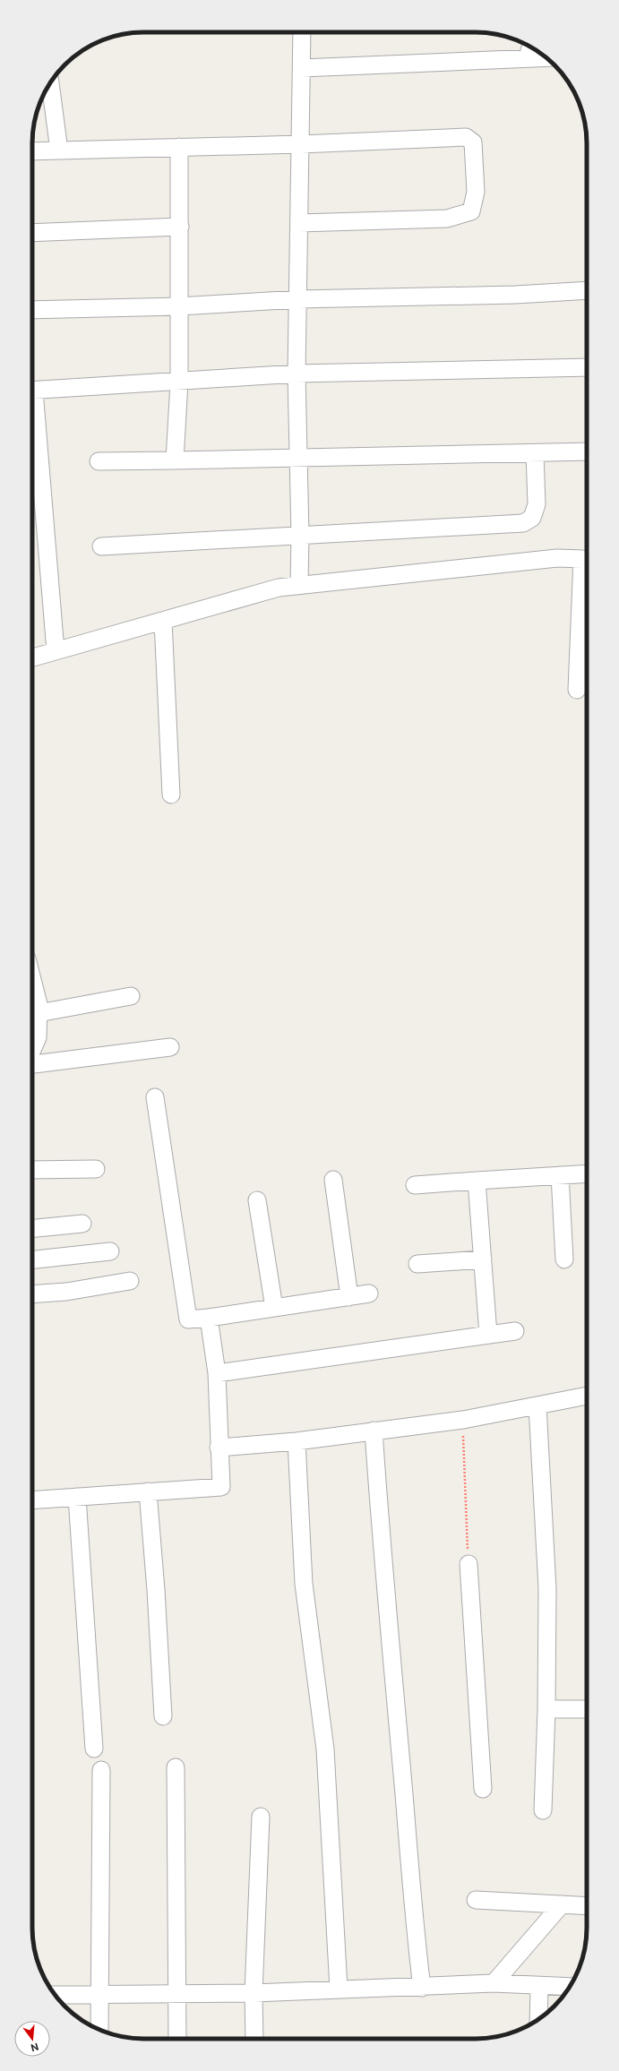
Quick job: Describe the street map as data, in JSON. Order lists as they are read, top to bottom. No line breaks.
{"north":"bottom"}
